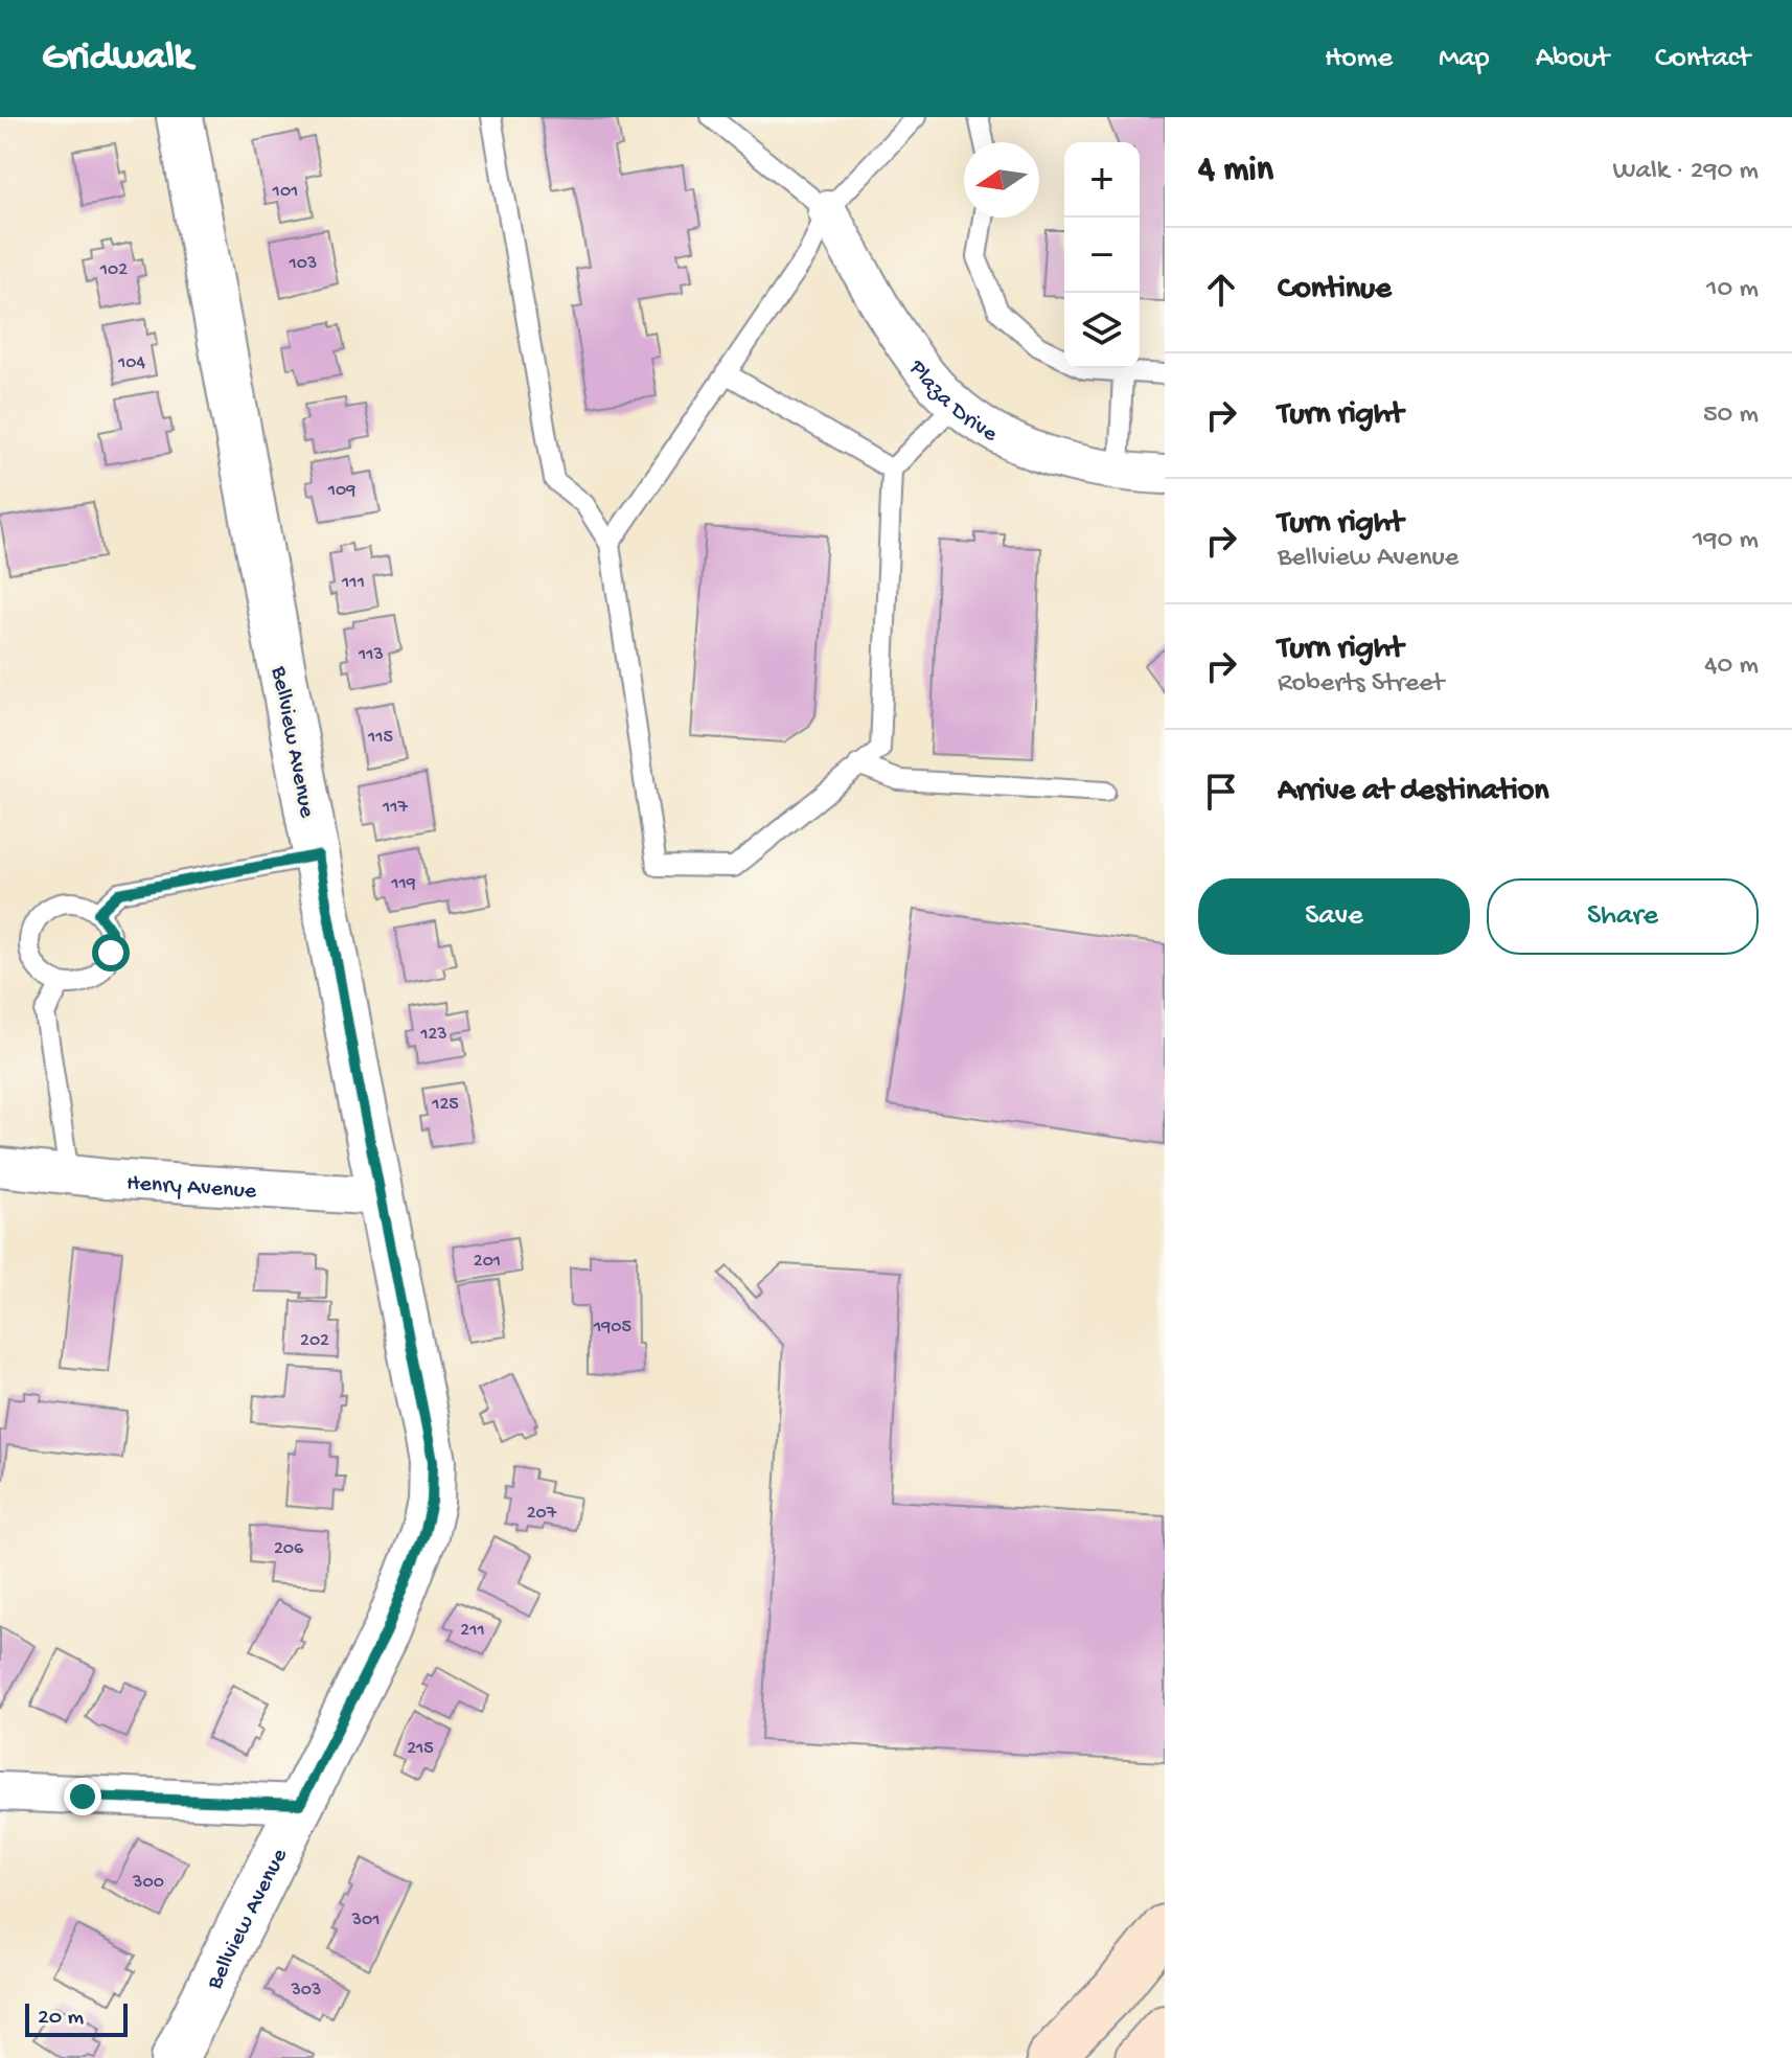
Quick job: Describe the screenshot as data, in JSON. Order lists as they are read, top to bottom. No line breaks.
{"streets":{"street":["Plaza Drive","Bellview Avenue","Henry Avenue"]},"crossings":[["Bellview Avenue","Henry Avenue"]],"house_numbers":["101","103","102","104","109","111","113","115","117","119","123","125","201","1905","202","207","206","211","215","300","301","303"],"scale_bar":"20 m","north":"left","page":{"header":"Gridwalk","nav":["Home","Map","About","Contact"],"heading":["4 min","Walk · 290 m"],"map_buttons":["+","−"],"list":[["Continue","10 m"],["Turn right","50 m"],["Turn right","Bellview Avenue","190 m"],["Turn right","Roberts Street","40 m"],"Arrive at destination"],"buttons":["Save","Share"],"scale":"20 m"}}
